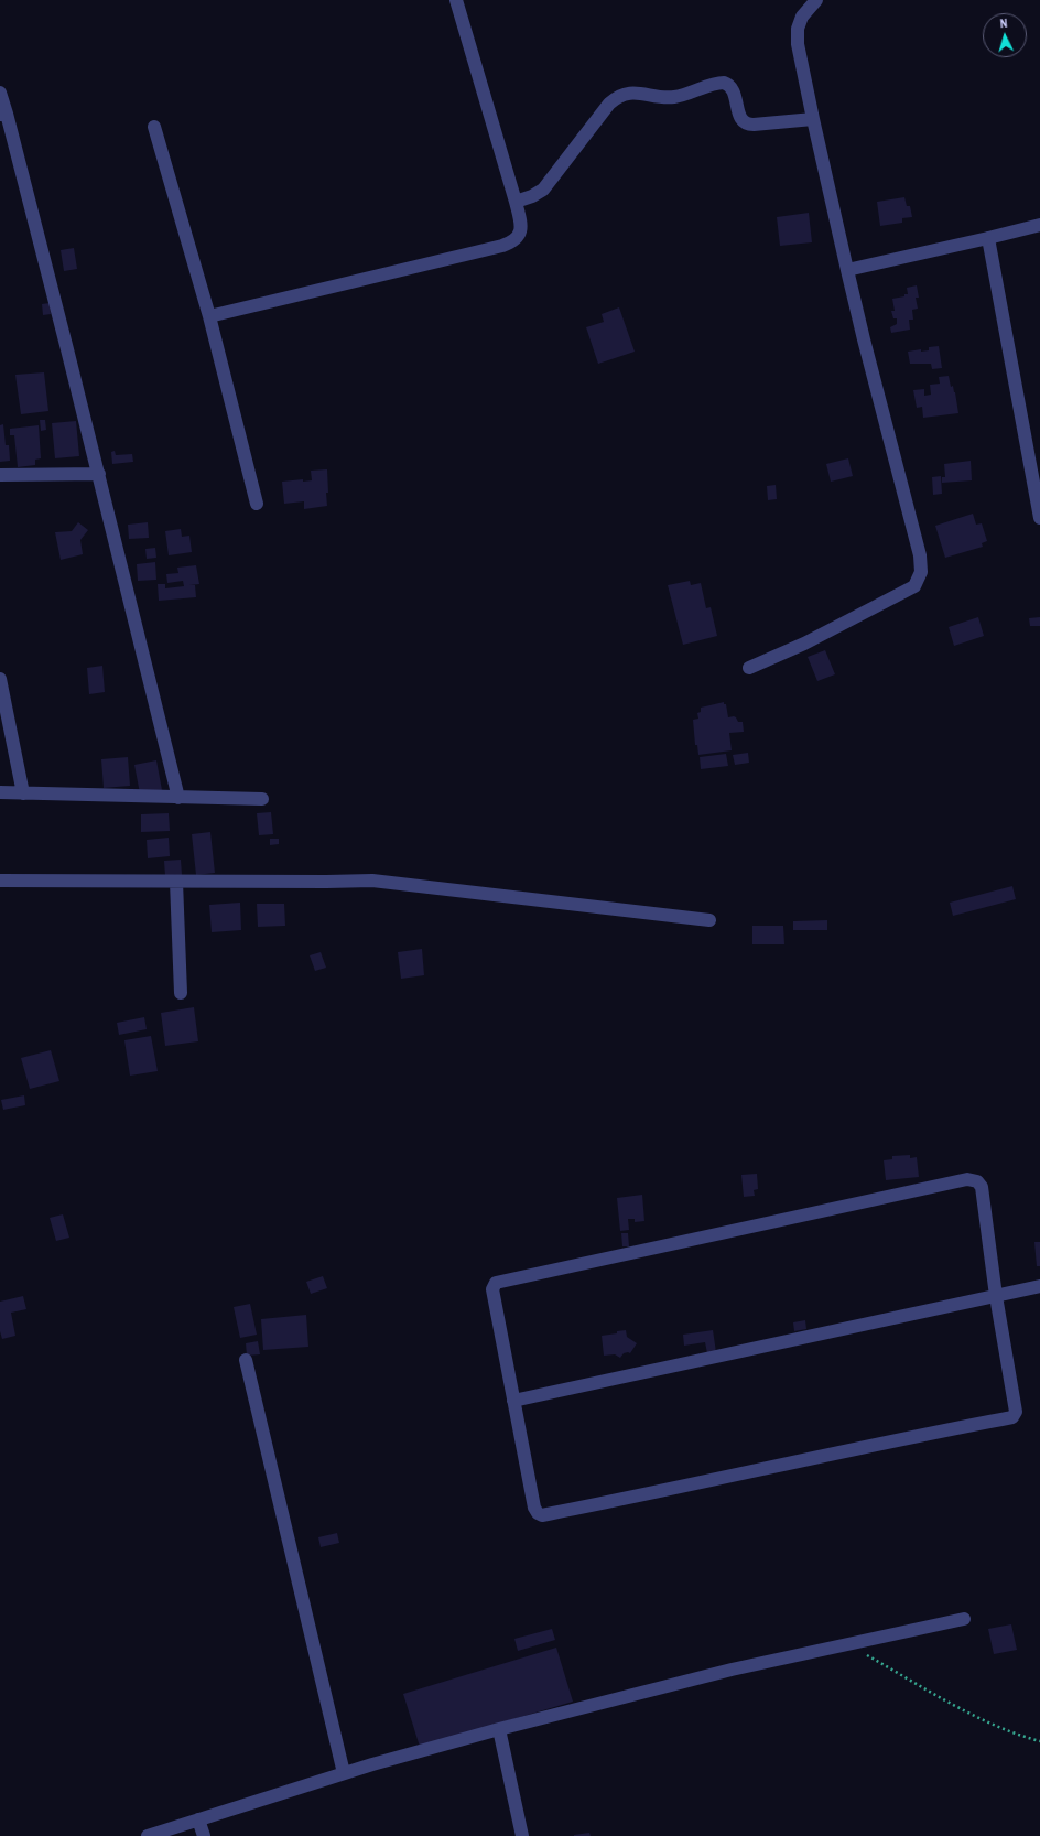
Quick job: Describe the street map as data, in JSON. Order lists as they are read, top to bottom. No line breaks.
{"north":"top"}
